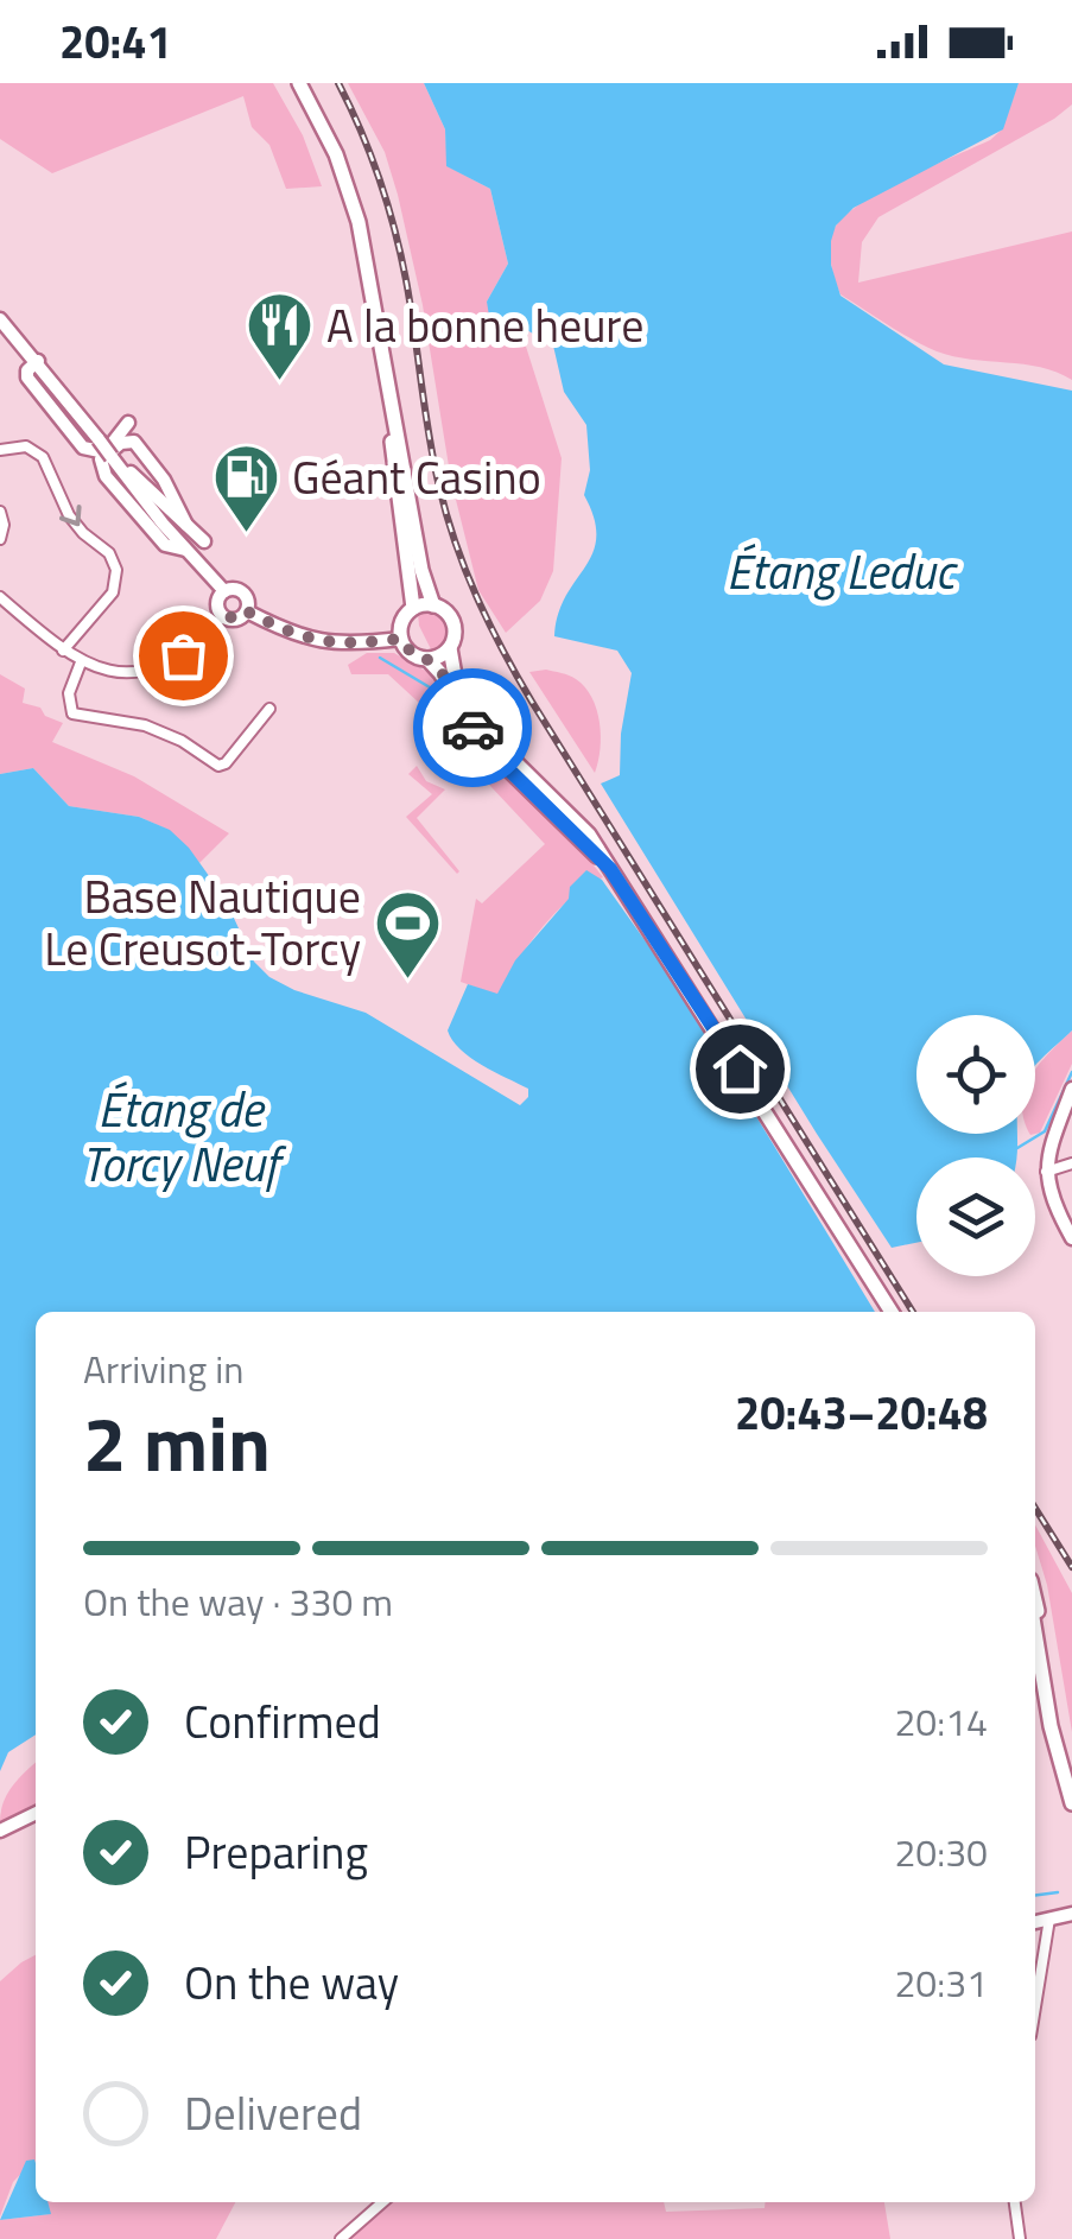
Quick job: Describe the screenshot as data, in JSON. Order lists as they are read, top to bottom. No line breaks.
{"water":["Étang Leduc","Étang de Torcy Neuf"],"places":{"restaurant":["A la bonne heure"],"fuel station":["Géant Casino"],"sports":["Base Nautique Le Creusot-Torcy"]},"page":{"status":"20:41","heading":["2 min","Arriving in","20:43–20:48"],"bar":"On the way · 330 m","list":[["Confirmed","20:14"],["Preparing","20:30"],["On the way","20:31"],"Delivered"]}}
